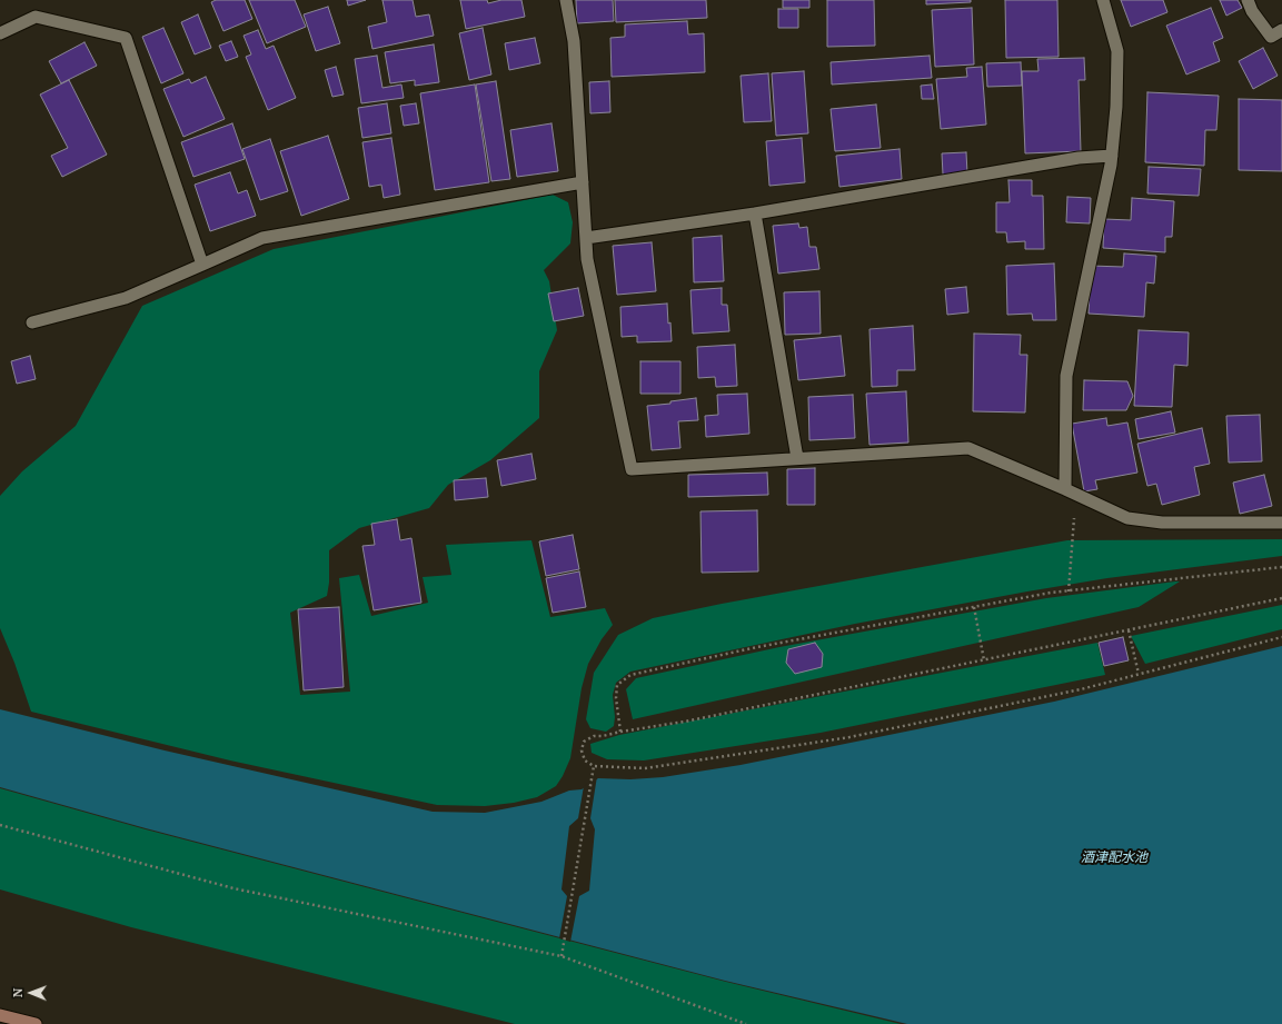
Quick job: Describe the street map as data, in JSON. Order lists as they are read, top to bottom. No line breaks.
{"water":["酒津配水池"],"north":"left"}
